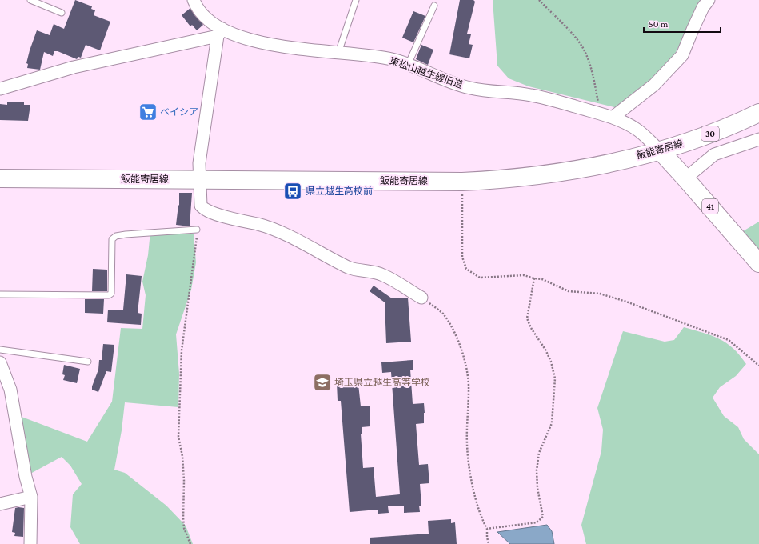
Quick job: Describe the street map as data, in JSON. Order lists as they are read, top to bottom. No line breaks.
{"streets":{"main road":["30","飯能寄居線","41"],"street":["東松山越生線旧道"]},"crossings":[["東松山越生線旧道","飯能寄居線"],["東松山越生線旧道","41"],["飯能寄居線","41"]],"places":{"supermarket":["ベイシア"],"bus stop":["県立越生高校前"],"school or university":["埼玉県立越生高等学校"]},"scale_bar":"50 m"}
